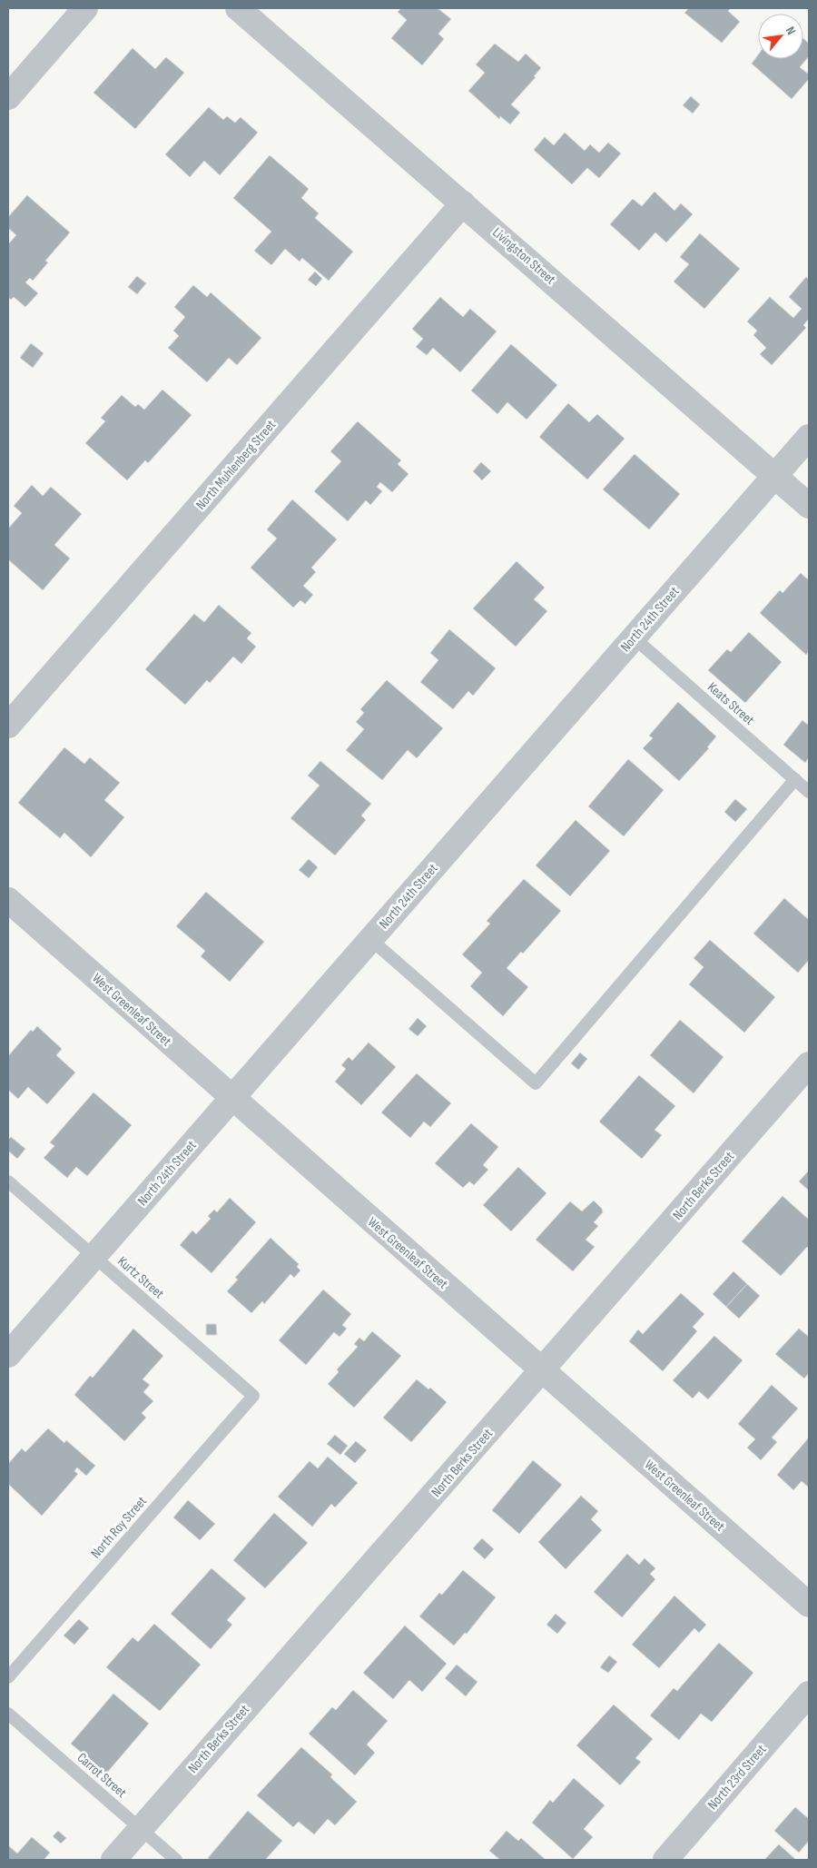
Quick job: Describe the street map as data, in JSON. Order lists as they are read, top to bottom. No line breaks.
{"streets":{"street":["Livingston Street","North Muhlenberg Street","North 24th Street","West Greenleaf Street","North Berks Street","North 23rd Street"],"lane":["Keats Street","Kurtz Street","North Roy Street","Carrot Street"]},"crossings":[["Livingston Street","North Muhlenberg Street"],["Livingston Street","North 24th Street"],["North 24th Street","Keats Street"],["North 24th Street","West Greenleaf Street"],["North 24th Street","Kurtz Street"],["West Greenleaf Street","North Berks Street"],["North Berks Street","Carrot Street"],["Kurtz Street","North Roy Street"]],"north":"top right"}
